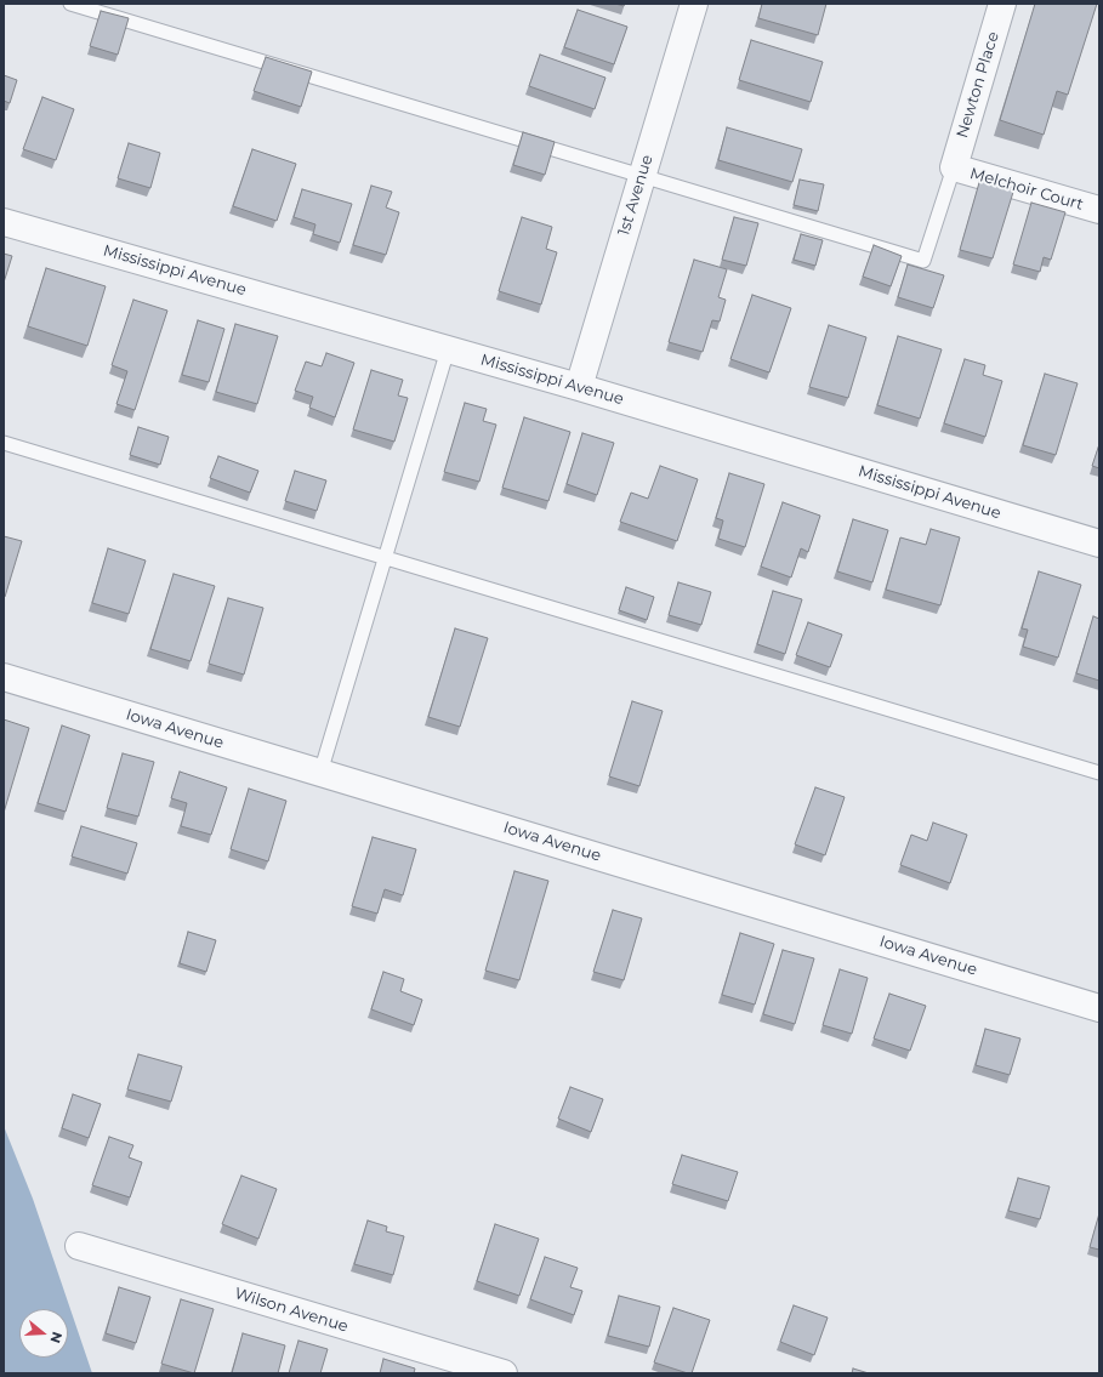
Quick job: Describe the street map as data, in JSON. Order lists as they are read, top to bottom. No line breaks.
{"streets":{"street":["Newton Place","Melchoir Court","1st Avenue","Mississippi Avenue","Iowa Avenue","Wilson Avenue"]},"crossings":[["Newton Place","Melchoir Court"],["1st Avenue","Mississippi Avenue"]],"north":"right"}
